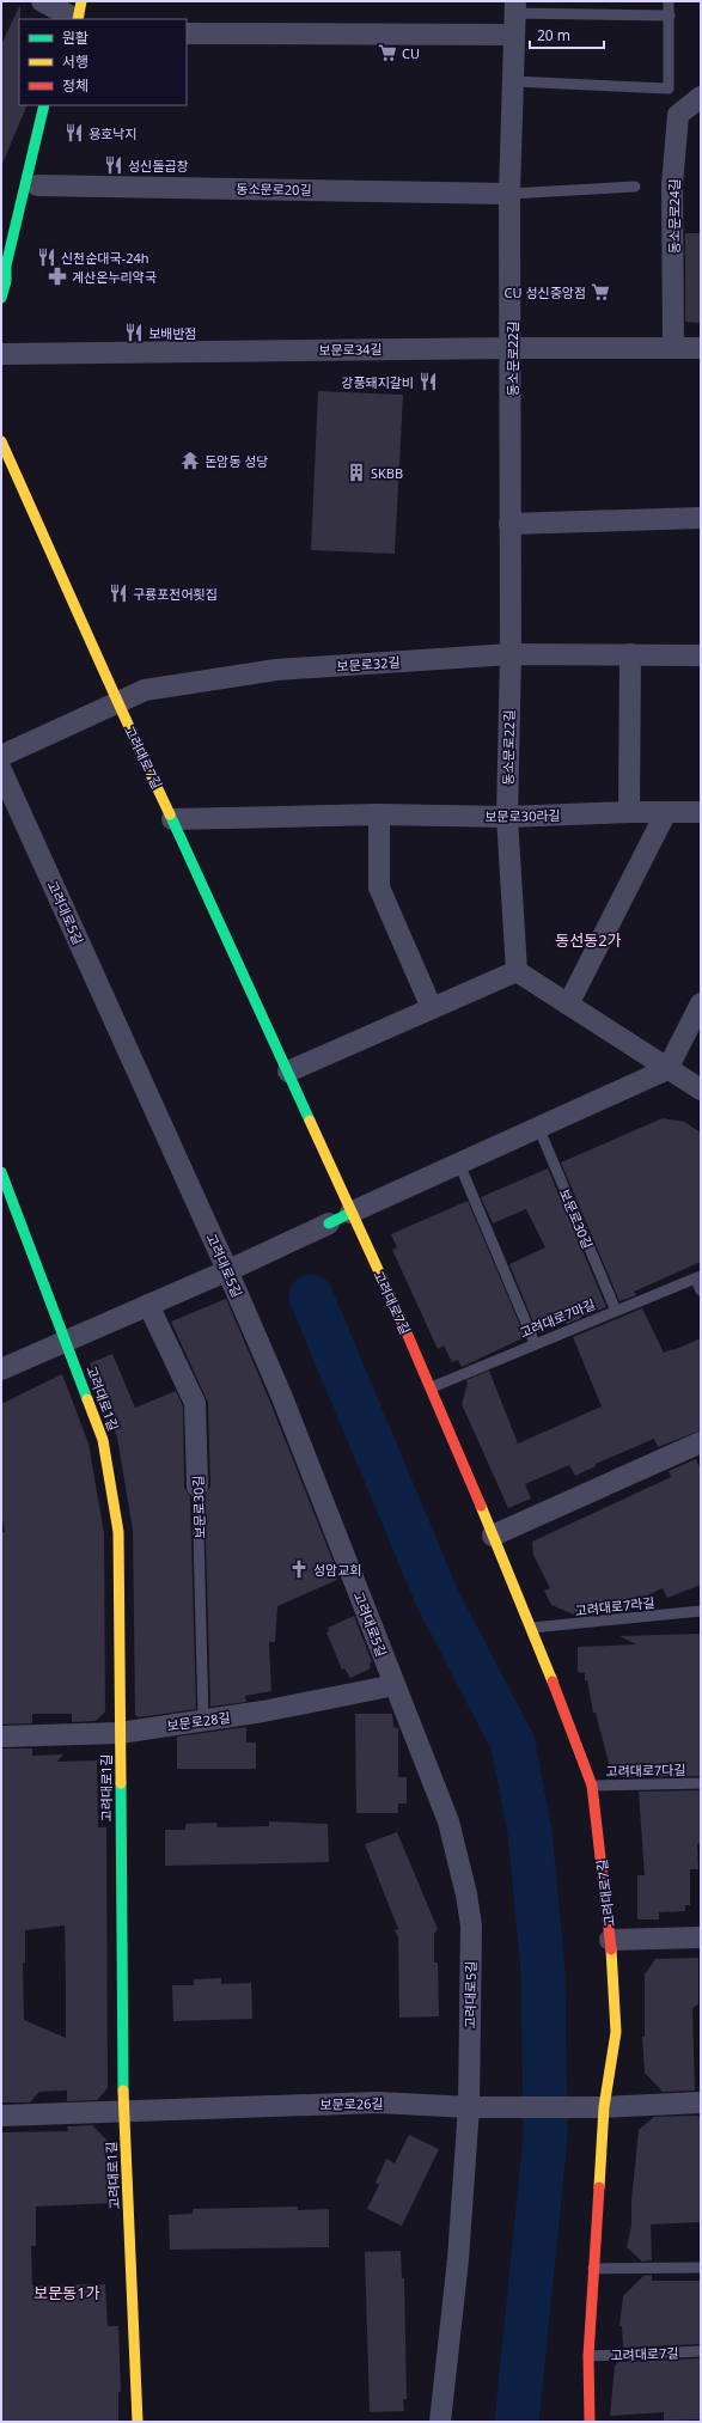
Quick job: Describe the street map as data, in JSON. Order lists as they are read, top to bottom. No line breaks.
{"streets":{"street":["동소문로20길","동소문로24길","보문로34길","동소문로22길","보문로32길","고려대로7길","보문로30라길","고려대로5길","보문로30길","고려대로1길","보문로28길","보문로26길"],"lane":["고려대로7마길","고려대로7라길","고려대로7다길"]},"crossings":[["동소문로20길","동소문로22길"],["동소문로24길","보문로34길"],["보문로34길","동소문로22길"],["동소문로22길","보문로32길"],["동소문로22길","보문로30라길"],["보문로32길","고려대로7길"],["고려대로7길","보문로30라길"],["고려대로7길","고려대로7마길"],["고려대로7길","고려대로7라길"],["고려대로7길","고려대로7다길"],["고려대로7길","보문로26길"],["고려대로5길","보문로28길"],["고려대로5길","보문로26길"],["보문로30길","고려대로7마길"],["보문로30길","보문로28길"],["고려대로1길","보문로28길"],["고려대로1길","보문로26길"]],"districts":["동선동2가","보문동1가"],"places":{"supermarket":["CU","CU 성신중앙점"],"restaurant":["용호낙지","성신돌곱창","신천순대국-24h","보배반점","강풍돼지갈비","구룡포전어횟집"],"pharmacy":["계산온누리약국"],"temple":["돈암동 성당"],"building":["SKBB"],"church":["성암교회"]},"legend":["원활","서행","정체"],"scale_bar":"20 m"}
